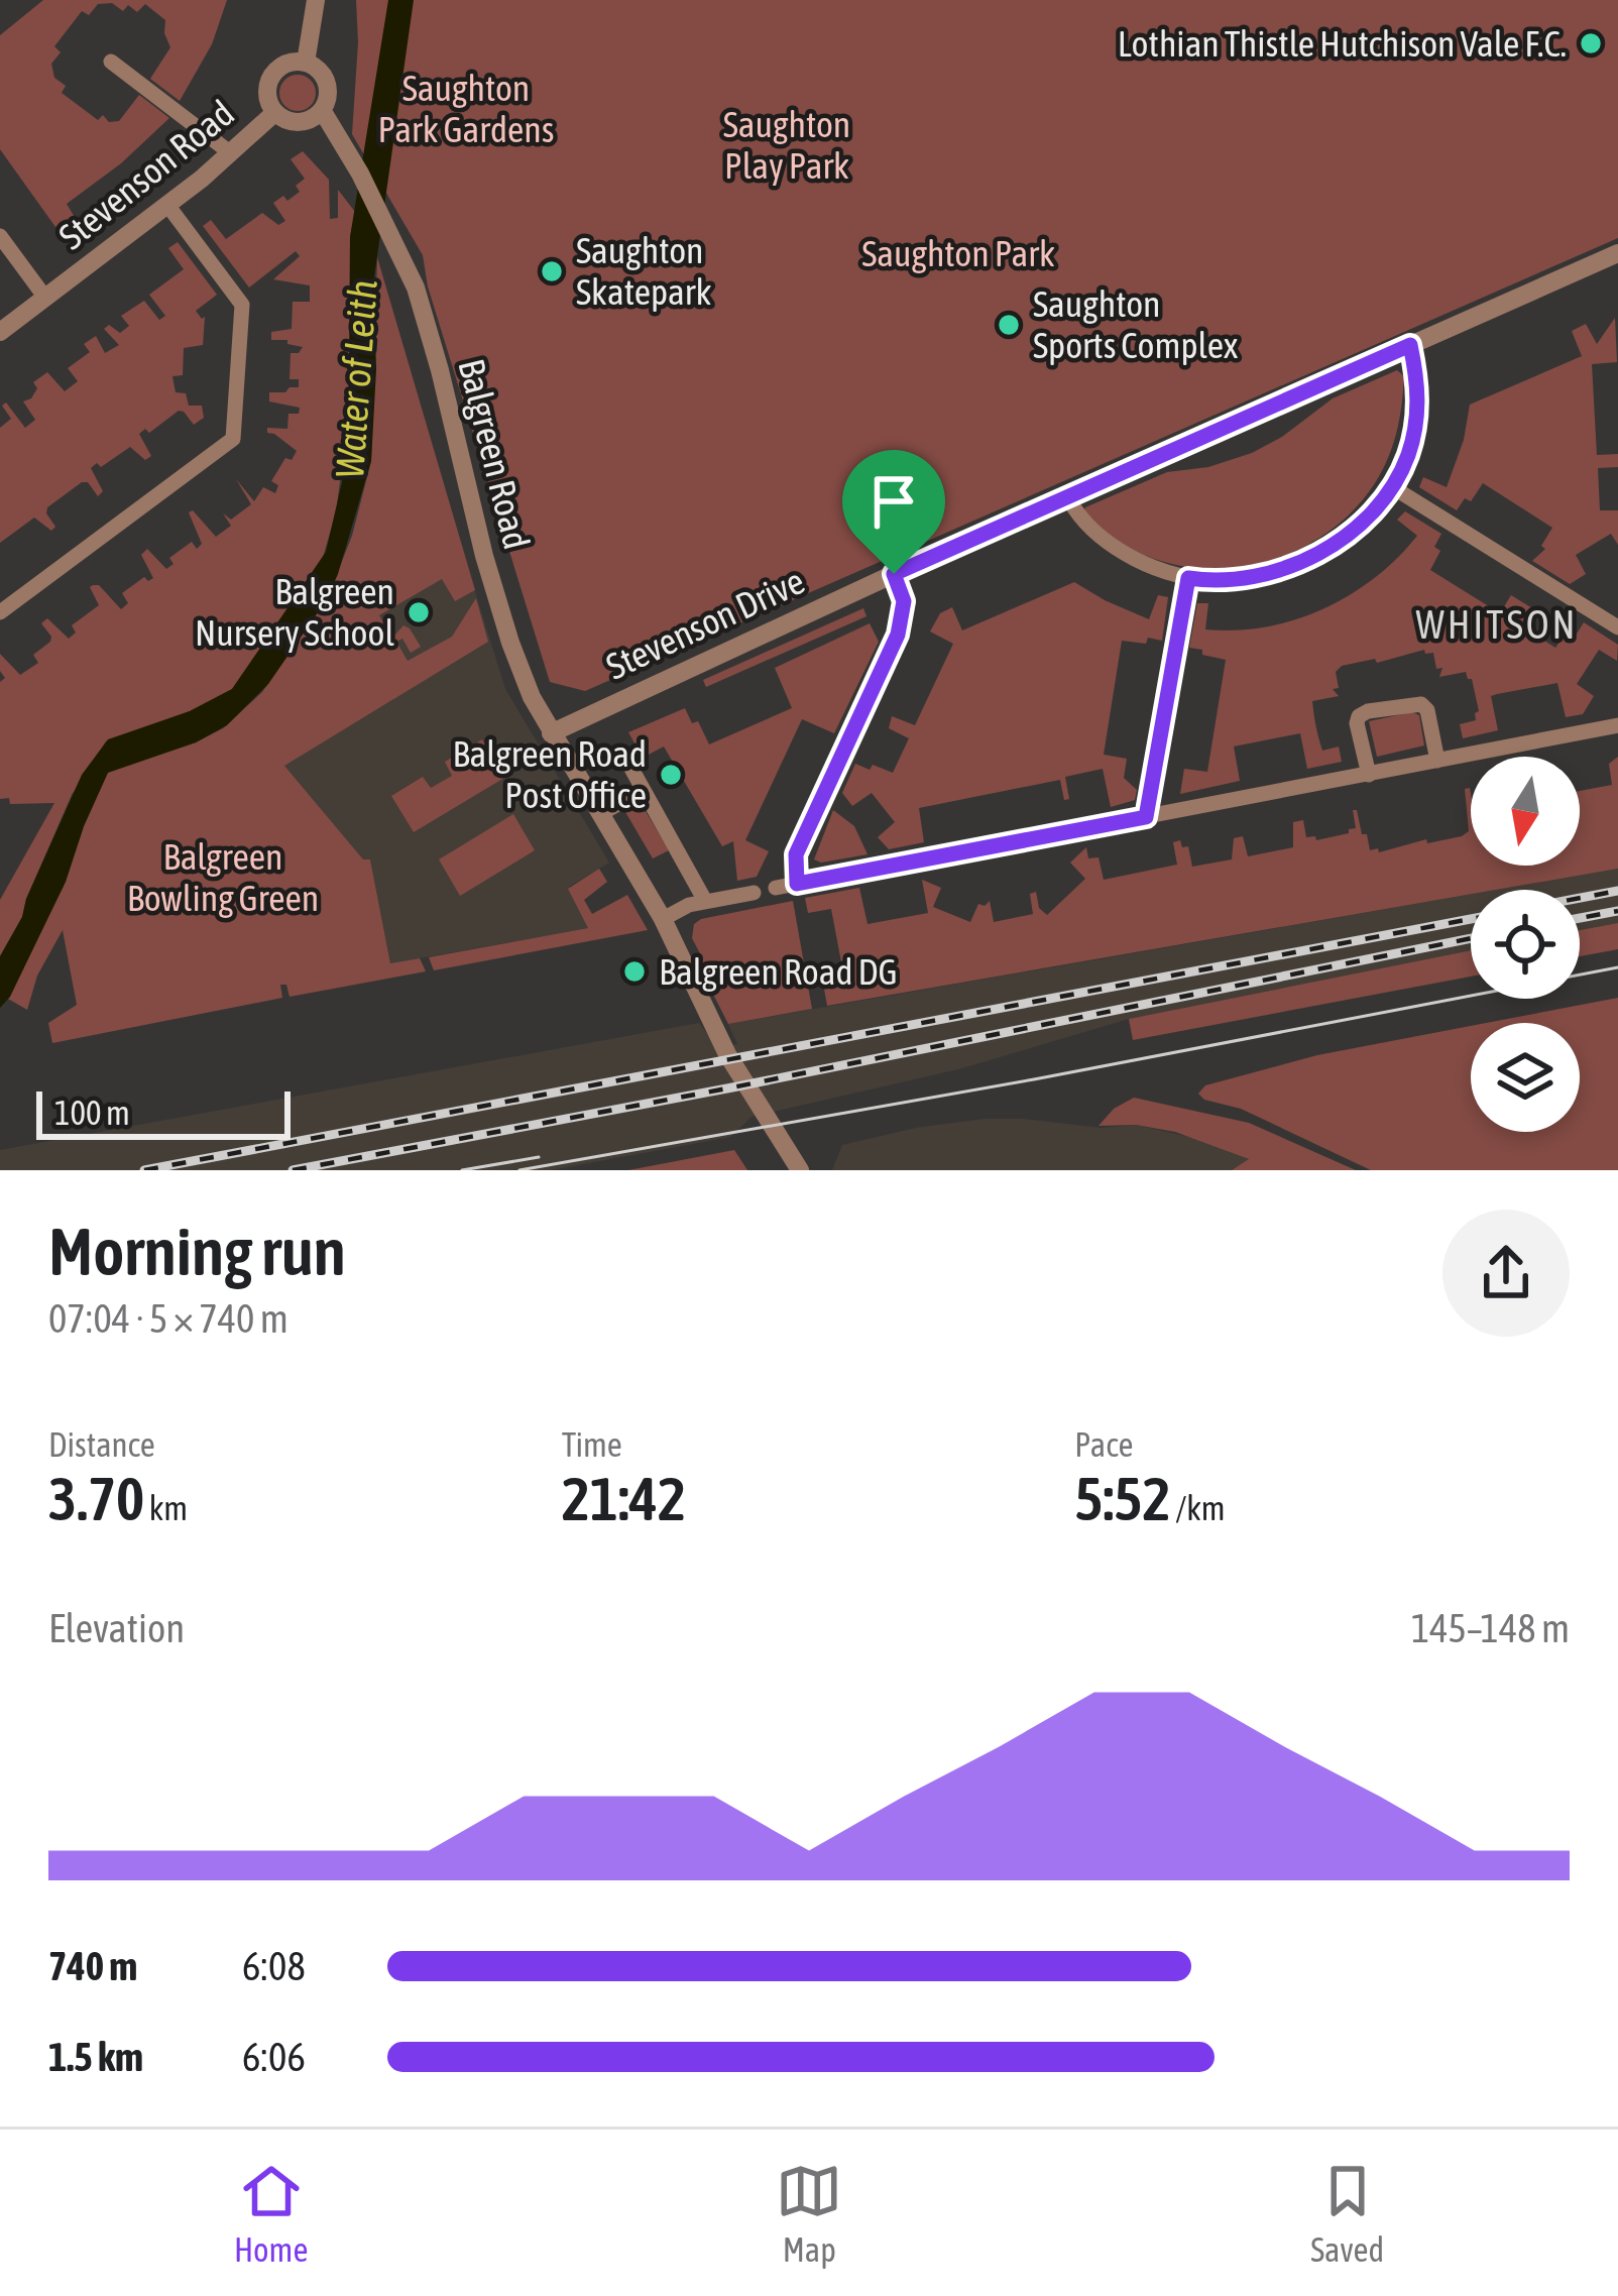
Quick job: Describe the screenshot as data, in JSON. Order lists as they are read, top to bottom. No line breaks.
{"streets":{"street":["Stevenson Road","Balgreen Road","Stevenson Drive"]},"crossings":[["Stevenson Road","Balgreen Road"],["Balgreen Road","Stevenson Drive"]],"districts":["WHITSON"],"water":["Water of Leith"],"parks":["Saughton Park Gardens","Saughton Play Park","Saughton Park","Balgreen Bowling Green"],"places":["Lothian Thistle Hutchison Vale F.C.","Saughton Skatepark","Saughton Sports Complex","Balgreen Nursery School","Balgreen Road Post Office","Balgreen Road DG"],"scale_bar":"100 m","north":"bottom","page":{"scale":"100 m","heading":["Morning run","07:04 · 5 × 740 m"],"stats":[["Distance","3.70 km"],["Time","21:42"],["Pace","5:52 /km"]],"chart":["Elevation","145–148 m"],"list":[{"name":"740 m","note":"6:08"},{"name":"1.5 km","note":"6:06"}],"tabs":["Home","Map","Saved"]}}
